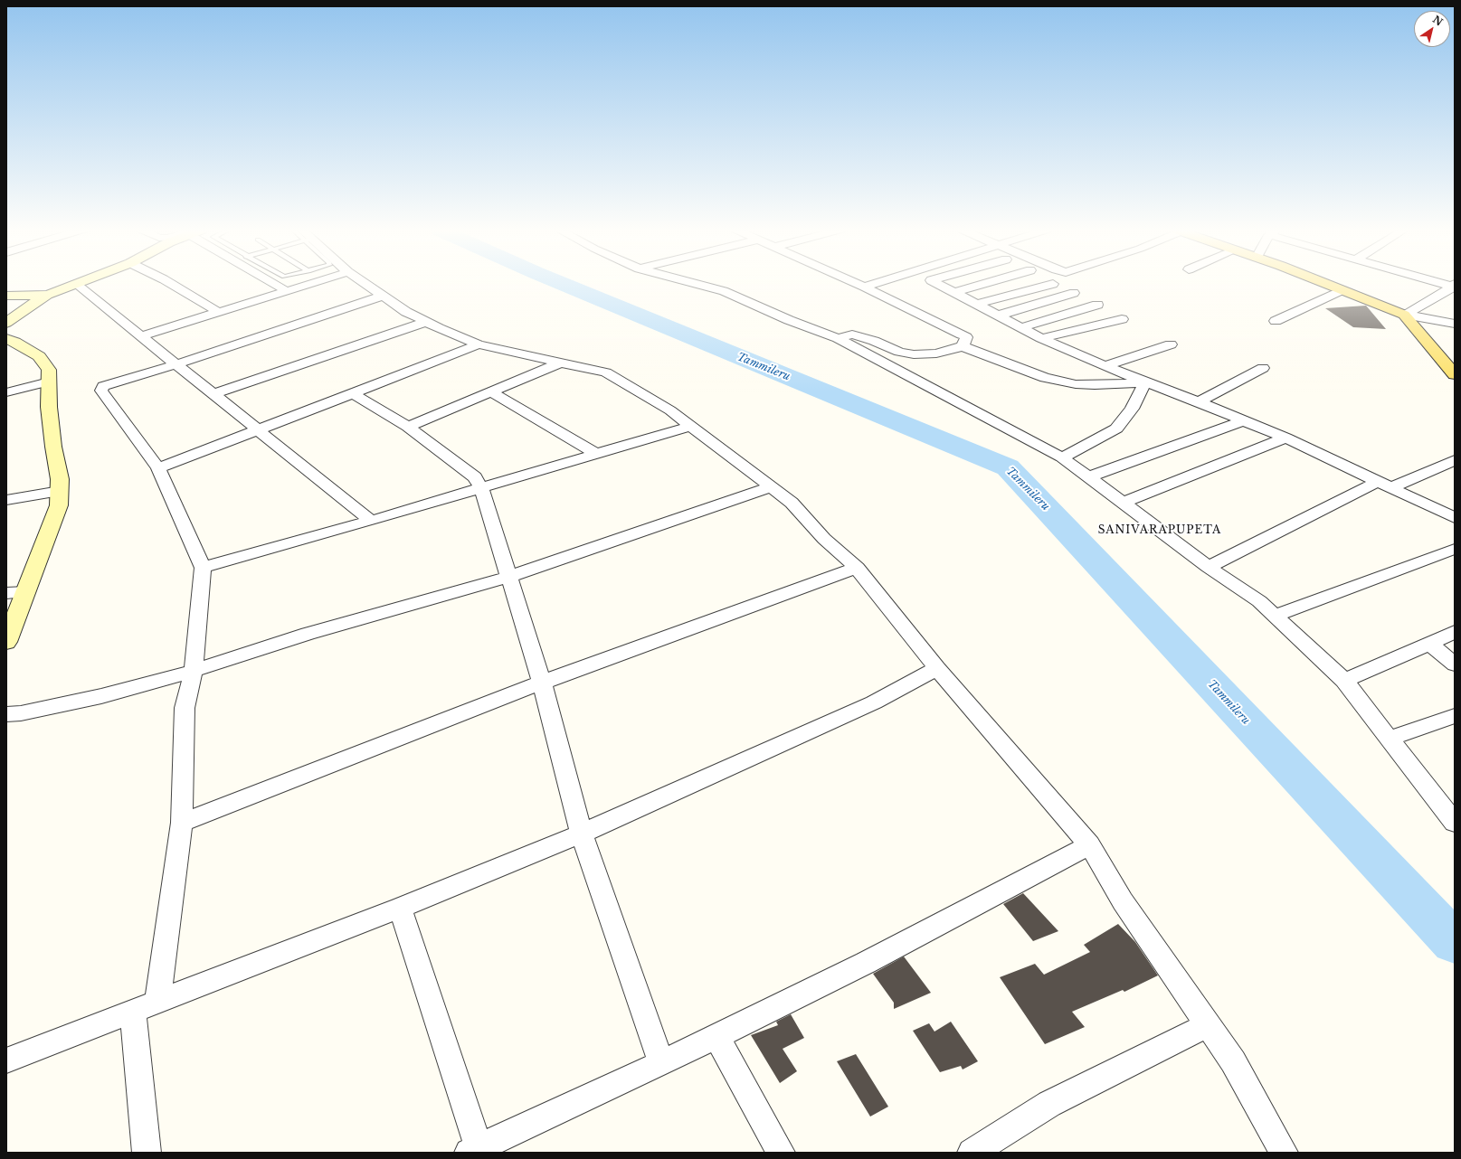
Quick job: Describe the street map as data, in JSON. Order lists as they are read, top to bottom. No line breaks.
{"districts":["SANIVARAPUPETA"],"water":["Tammileru"],"north":"top right"}
